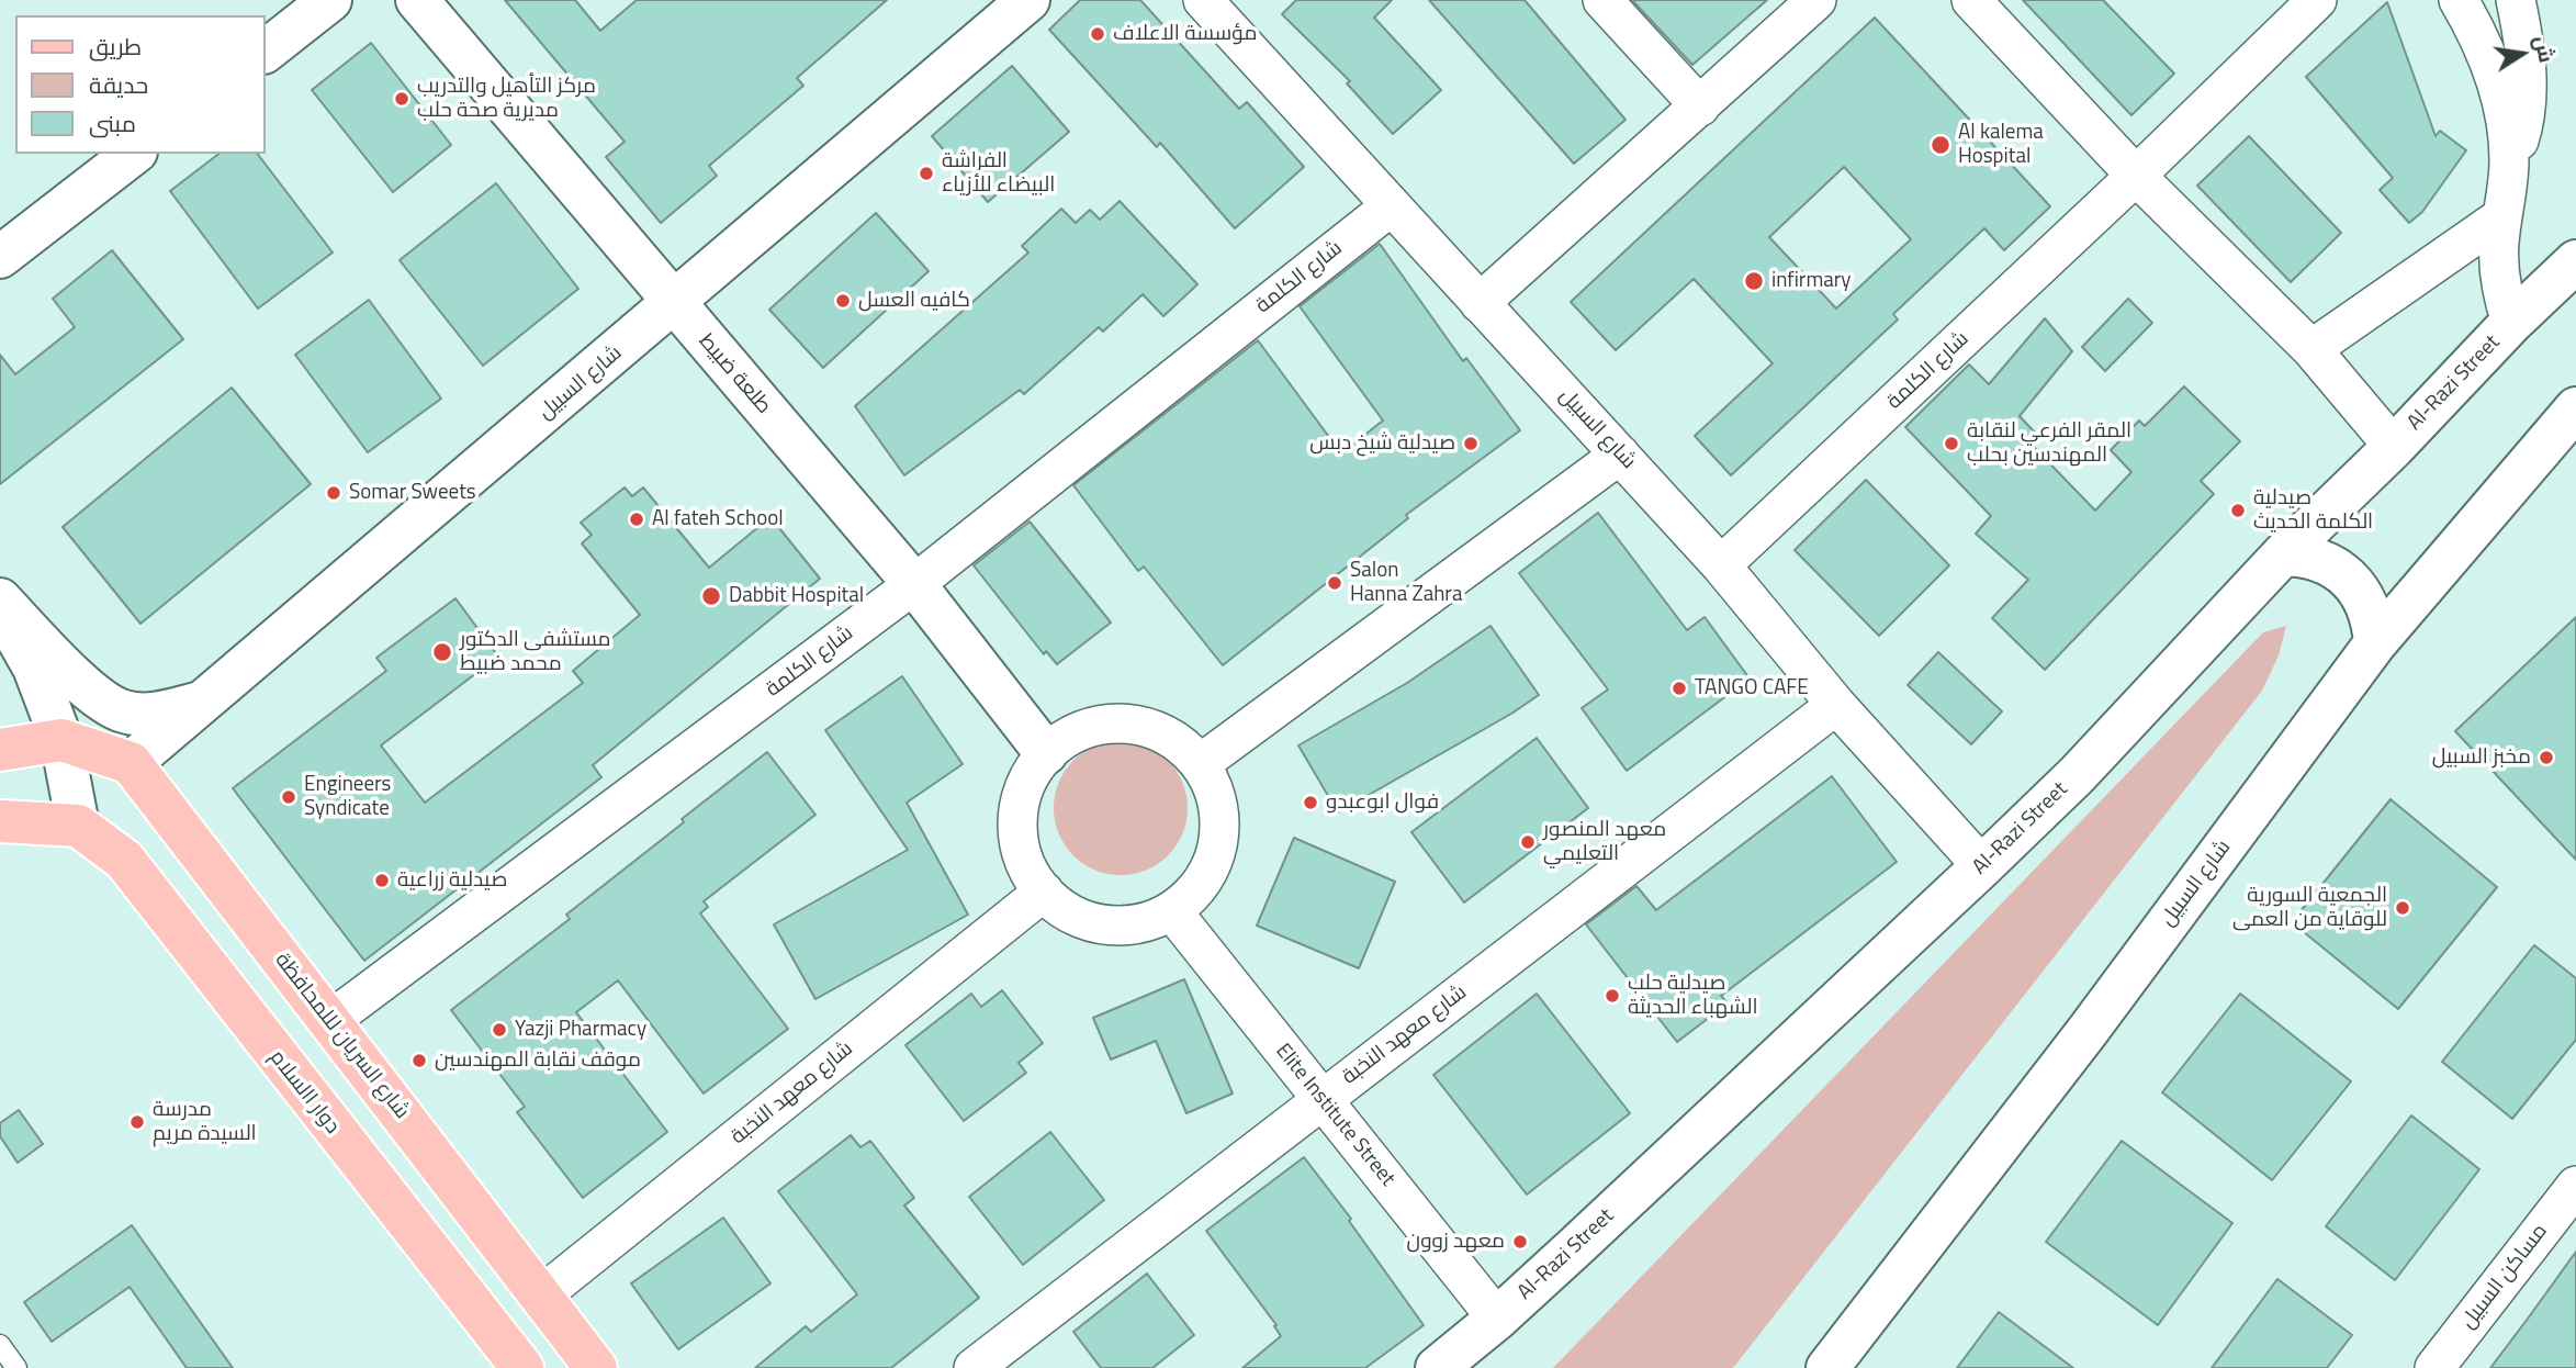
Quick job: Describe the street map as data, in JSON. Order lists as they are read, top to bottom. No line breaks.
{"streets":{"main road":["طلعة ضبيط","شارع السبيل","Al-Razi Street","شارع السريان لللمحافظة","دوار االسلام"],"street":["شارع الكلمة","شارع معهد النخبة","Elite Institute Street","مساكن السبيل"]},"crossings":[["شارع الكلمة","طلعة ضبيط"],["شارع الكلمة","شارع السبيل"],["شارع الكلمة","شارع السريان لللمحافظة"],["طلعة ضبيط","شارع السبيل"],["طلعة ضبيط","شارع معهد النخبة"],["طلعة ضبيط","Elite Institute Street"],["شارع السبيل","Al-Razi Street"],["شارع السبيل","شارع معهد النخبة"],["شارع السبيل","شارع السريان لللمحافظة"],["Al-Razi Street","Elite Institute Street"],["شارع معهد النخبة","شارع السريان لللمحافظة"],["شارع معهد النخبة","Elite Institute Street"]],"places":["مؤسسة الاعلاف","مركز التأهيل والتدريب مديرية صحة حلب","Al kalema Hospital","الفراشة البيضاء للأزياء","infirmary","كافيه العسل","صيدلية شيخ دبس","المقر الفرعي لنقابة المهندسين بحلب","Somar Sweets","صيدلية الكلمة الحديث","Al fateh School","Salon Hanna Zahra","Dabbit Hospital","مستشفى الدكتور محمد ضبيط","TANGO CAFE","مخبز السبيل","Engineers Syndicate","فوال ابوعبدو","معهد المنصور التعليمي","صيدلية زراعية","الجمعية السورية للوقاية من العمى","صيدلية حلب الشهباء الحديثة","Yazji Pharmacy","موقف نقابة المهندسين","مدرسة السيدة مريم","معهد زوون"],"legend":["طريق","حديقة","مبنى"],"north":"right"}
